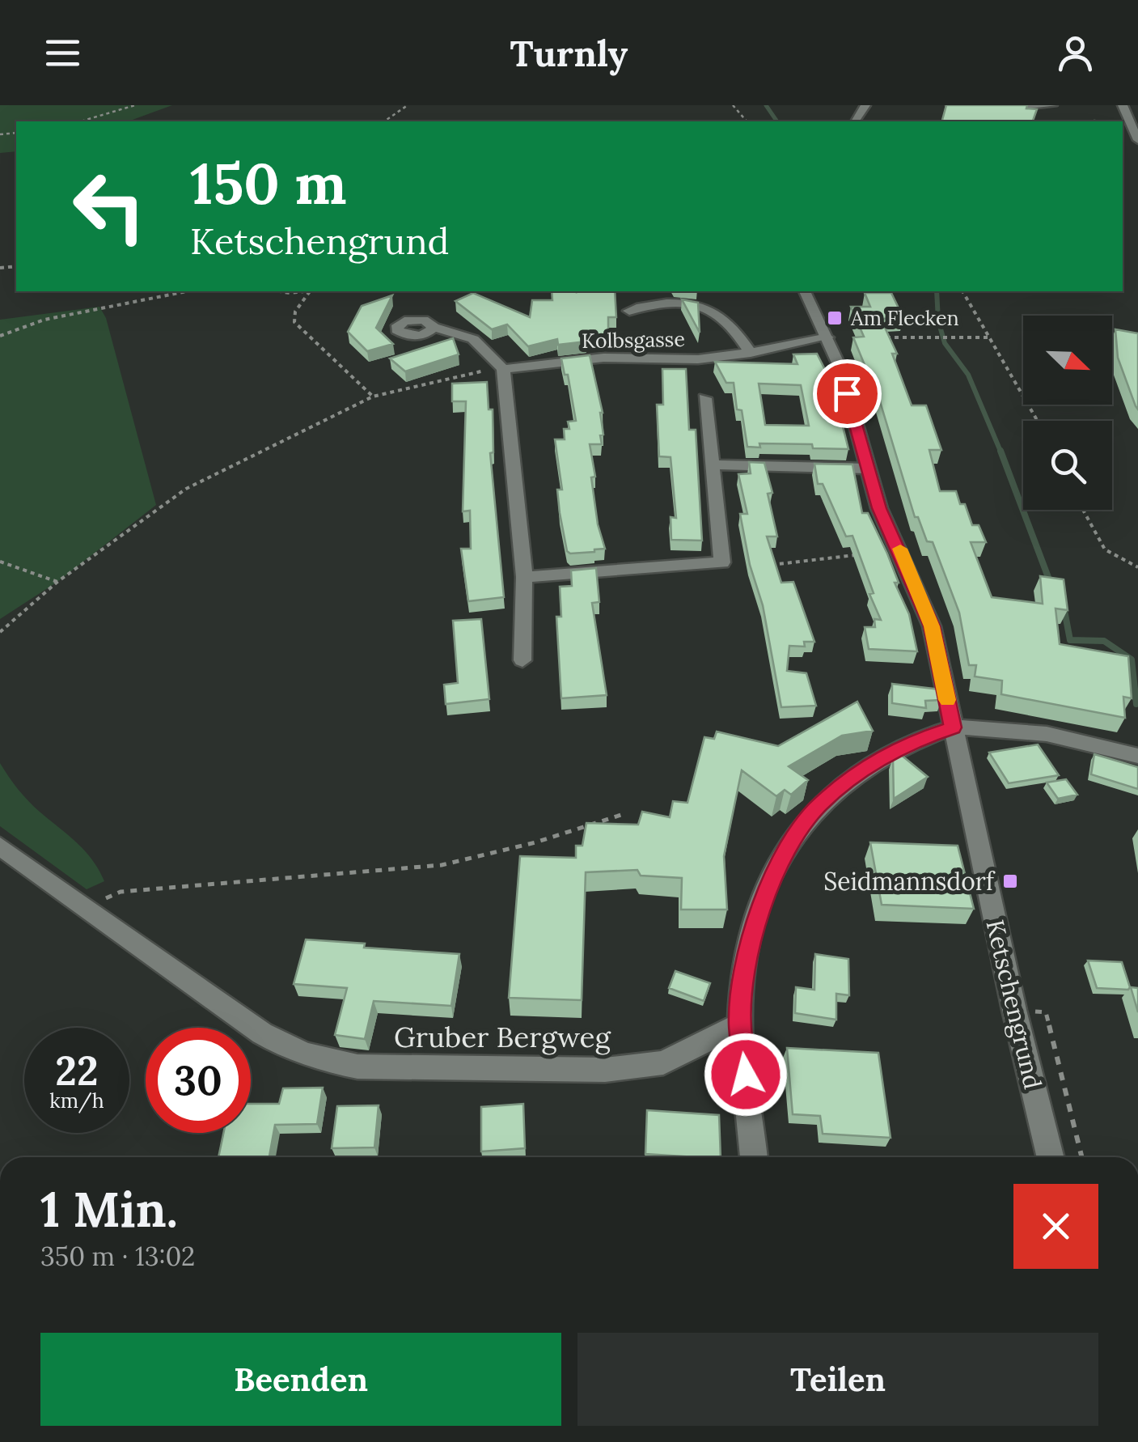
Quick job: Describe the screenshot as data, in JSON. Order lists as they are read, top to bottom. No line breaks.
{"streets":{"street":["Kolbsgasse","Ketschengrund","Gruber Bergweg"]},"crossings":[["Kolbsgasse","Ketschengrund"]],"places":{"transit":["Am Flecken","Seidmannsdorf"]},"north":"bottom right","page":{"header":"Turnly","turn":["150 m","Ketschengrund"],"speed":"22 km/h","limit":"30","heading":["1 Min.","350 m · 13:02"],"buttons":["Beenden","Teilen"]}}
